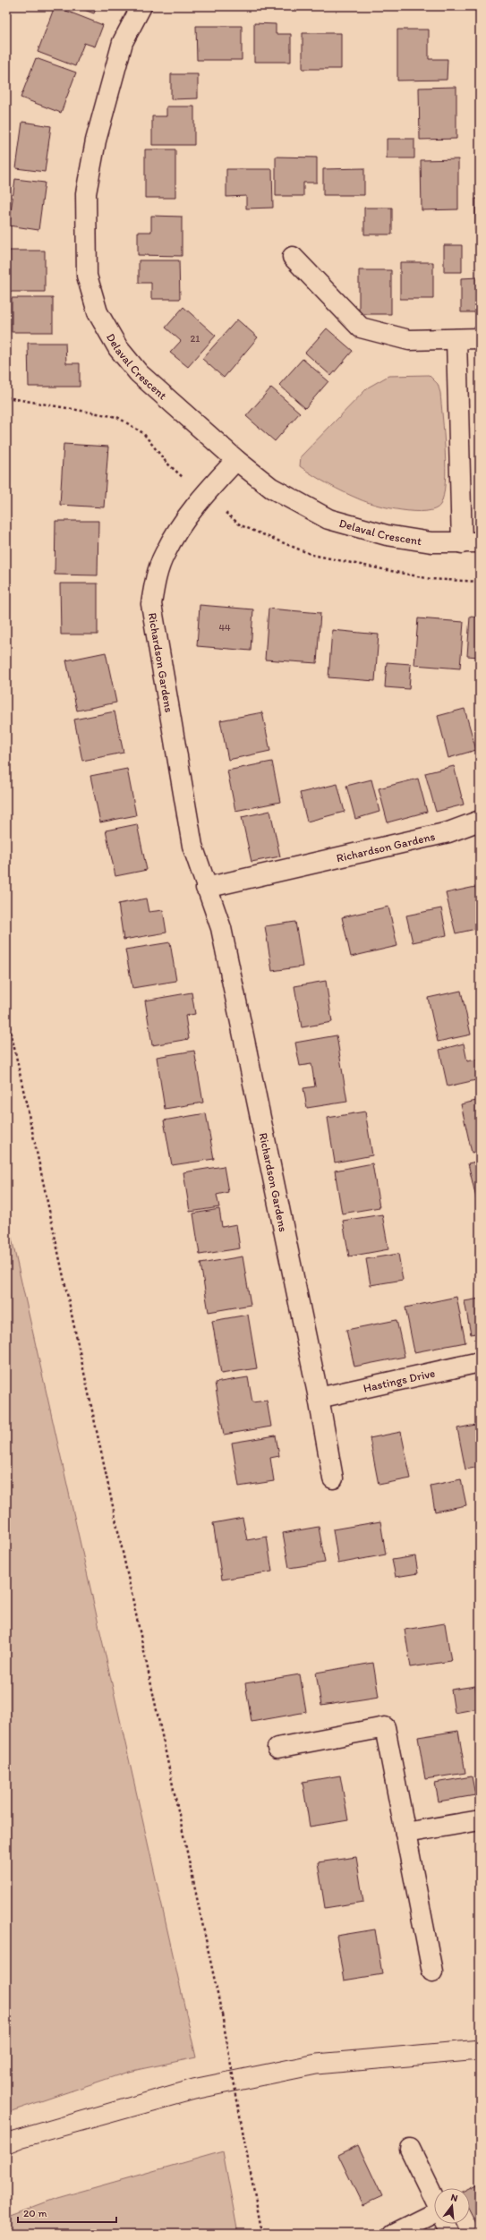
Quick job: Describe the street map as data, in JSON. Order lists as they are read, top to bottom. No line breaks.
{"streets":{"street":["Delaval Crescent","Richardson Gardens","Hastings Drive"]},"crossings":[["Delaval Crescent","Richardson Gardens"],["Richardson Gardens","Hastings Drive"]],"house_numbers":["21","44"],"scale_bar":"20 m","north":"top"}
